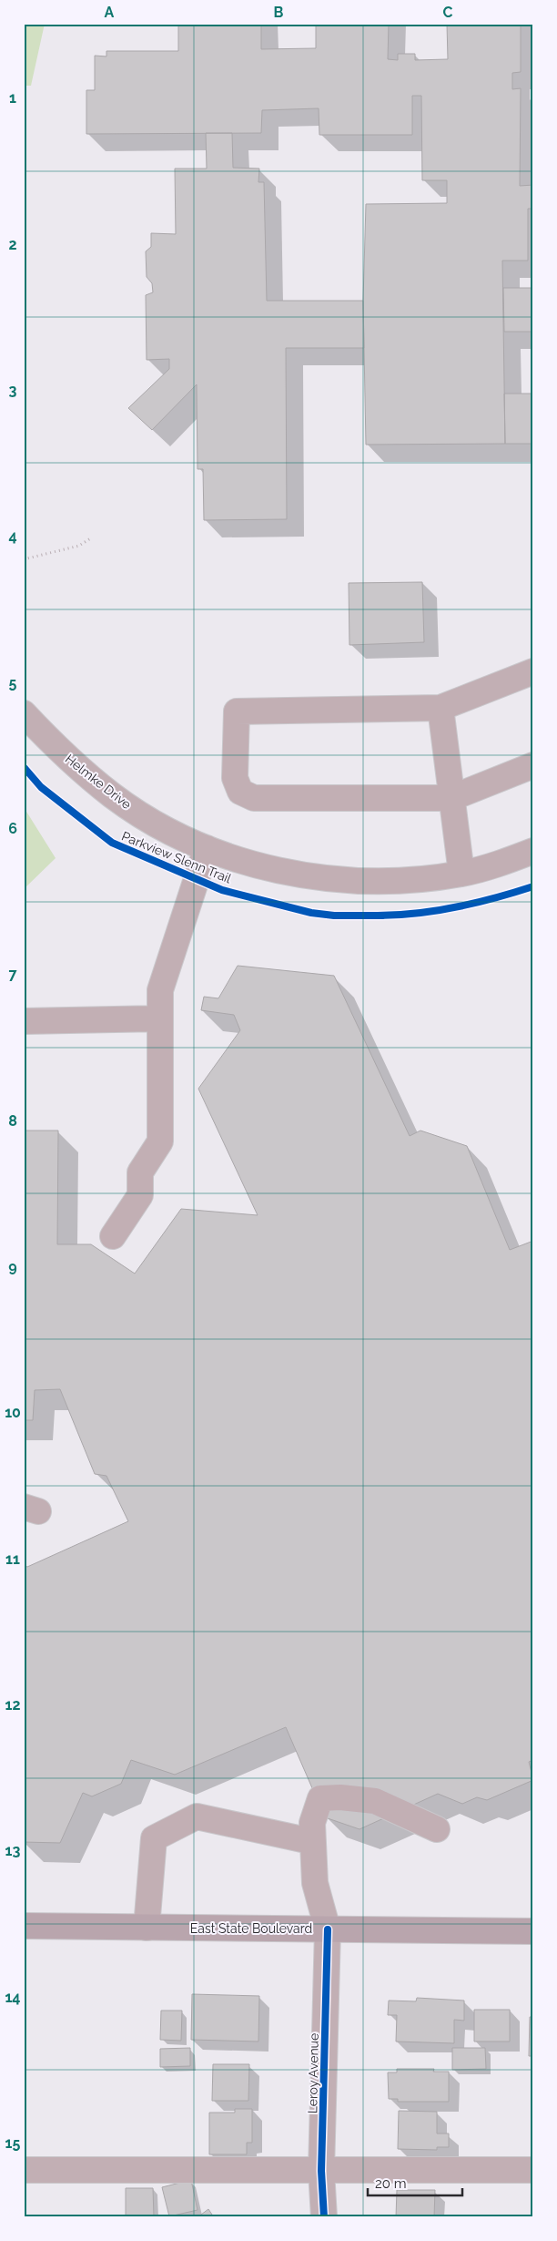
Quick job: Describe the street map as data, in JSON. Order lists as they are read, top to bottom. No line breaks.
{"streets":{"main road":["East State Boulevard"],"street":["Helmke Drive","Leroy Avenue"],"cycle path":["Parkview Slenn Trail"]},"crossings":[["East State Boulevard","Leroy Avenue"]],"scale_bar":"20 m","grid":{"columns":["A","B","C"],"rows":["1","2","3","4","5","6","7","8","9","10","11","12","13","14","15"]}}
